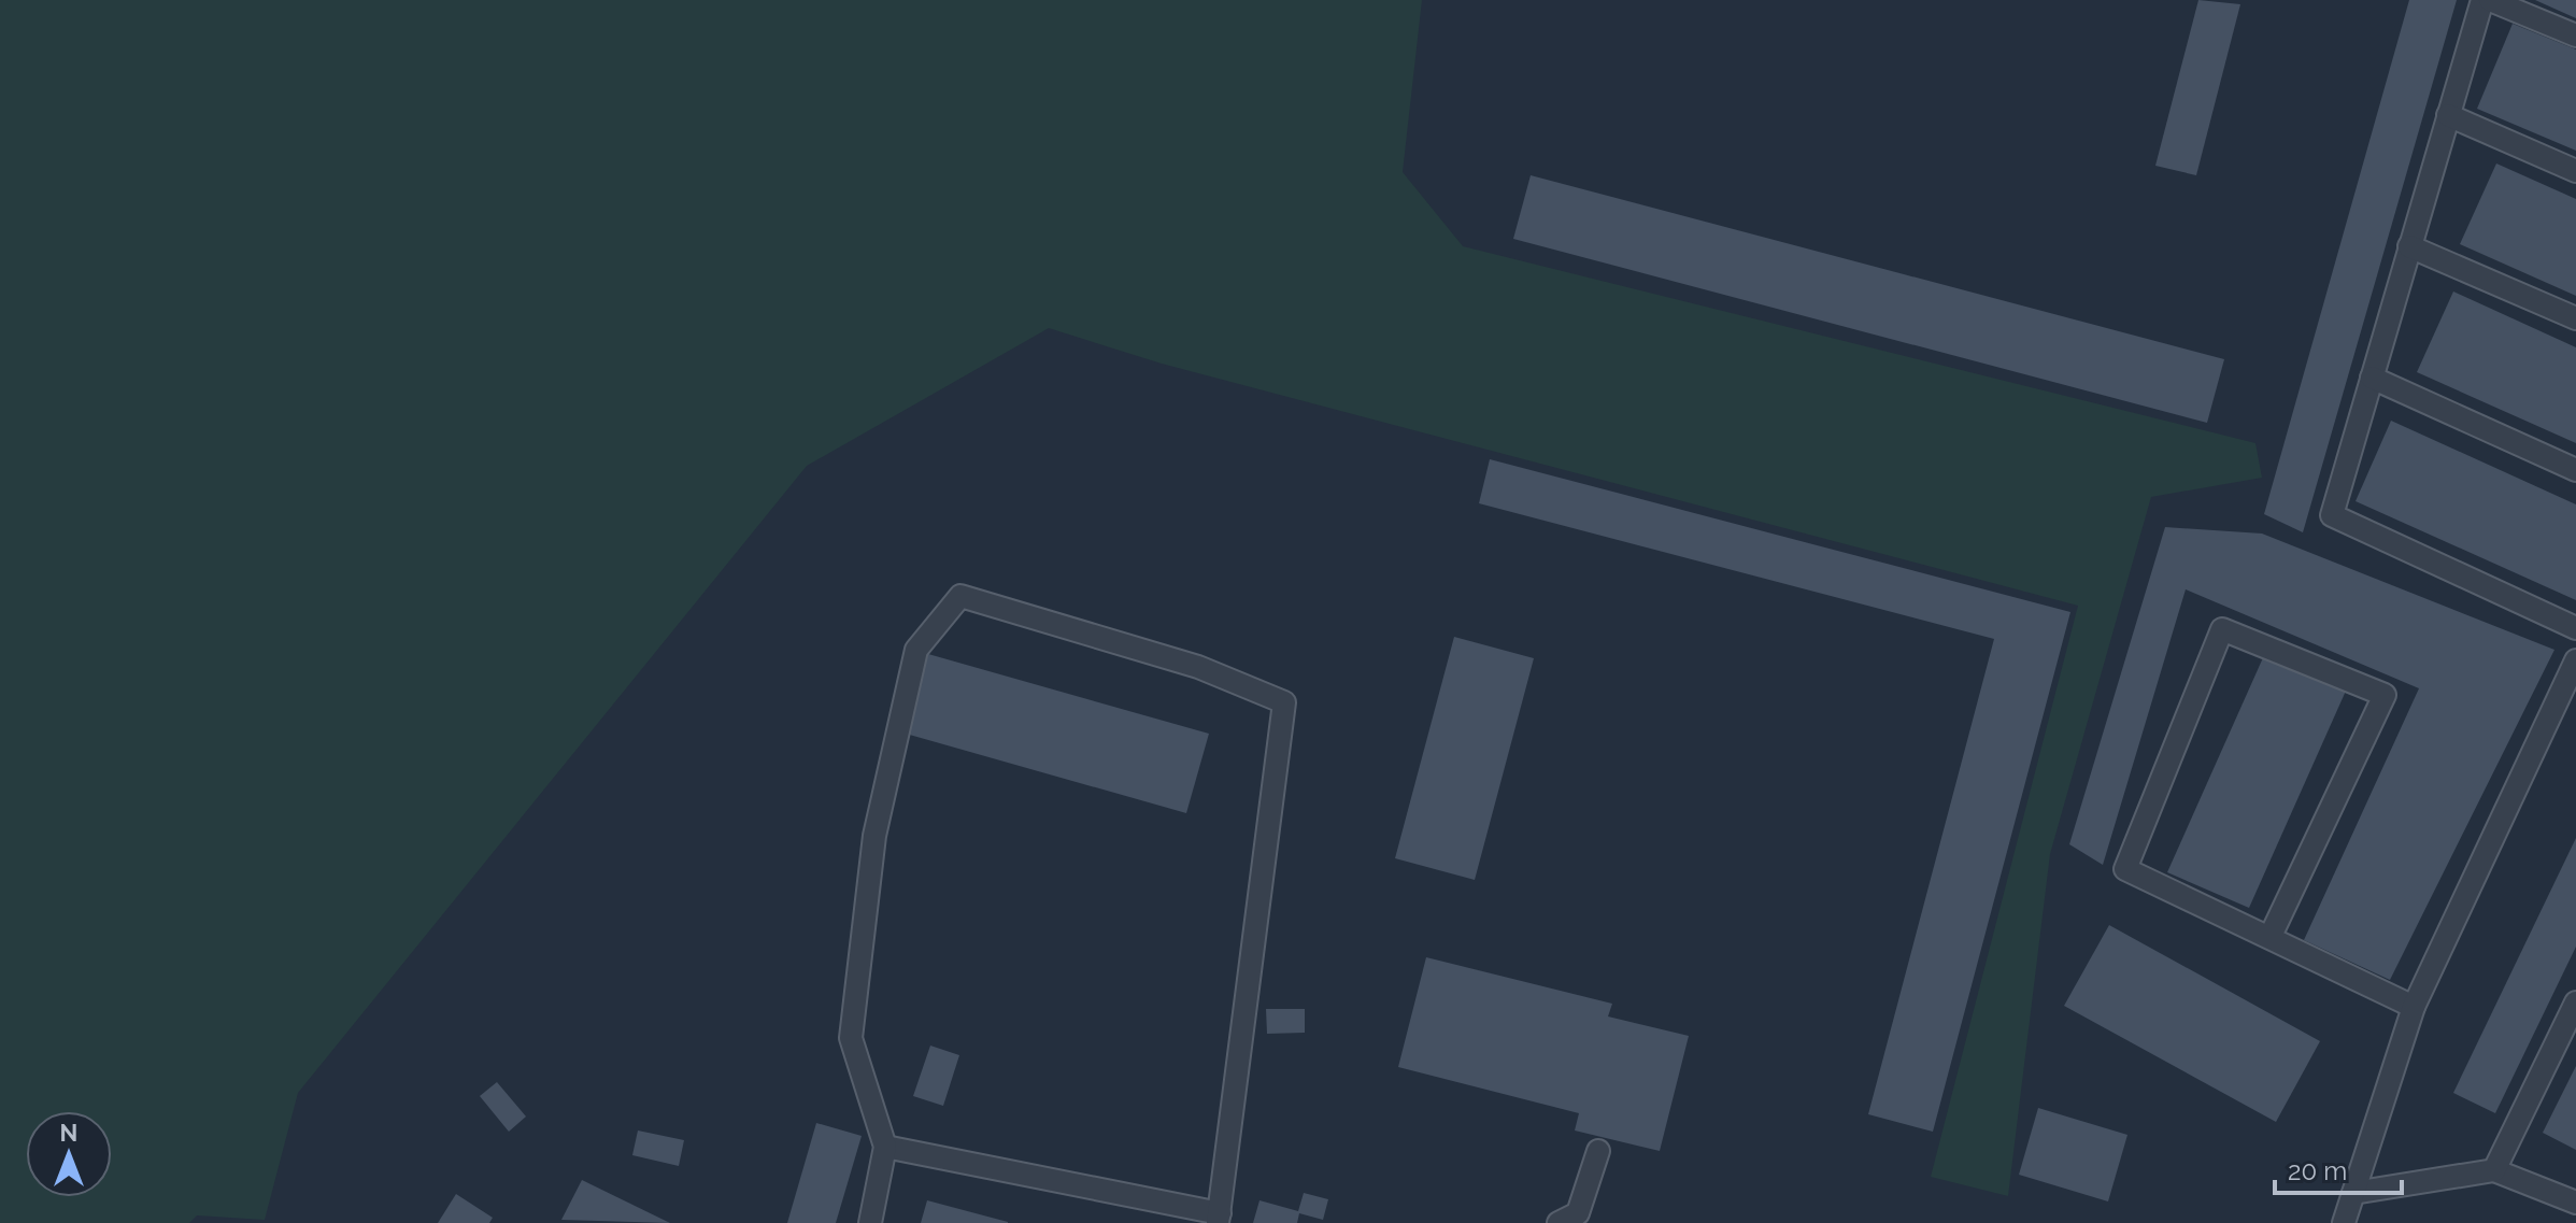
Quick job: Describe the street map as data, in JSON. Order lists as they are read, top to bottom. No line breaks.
{"scale_bar":"20 m","north":"top"}
